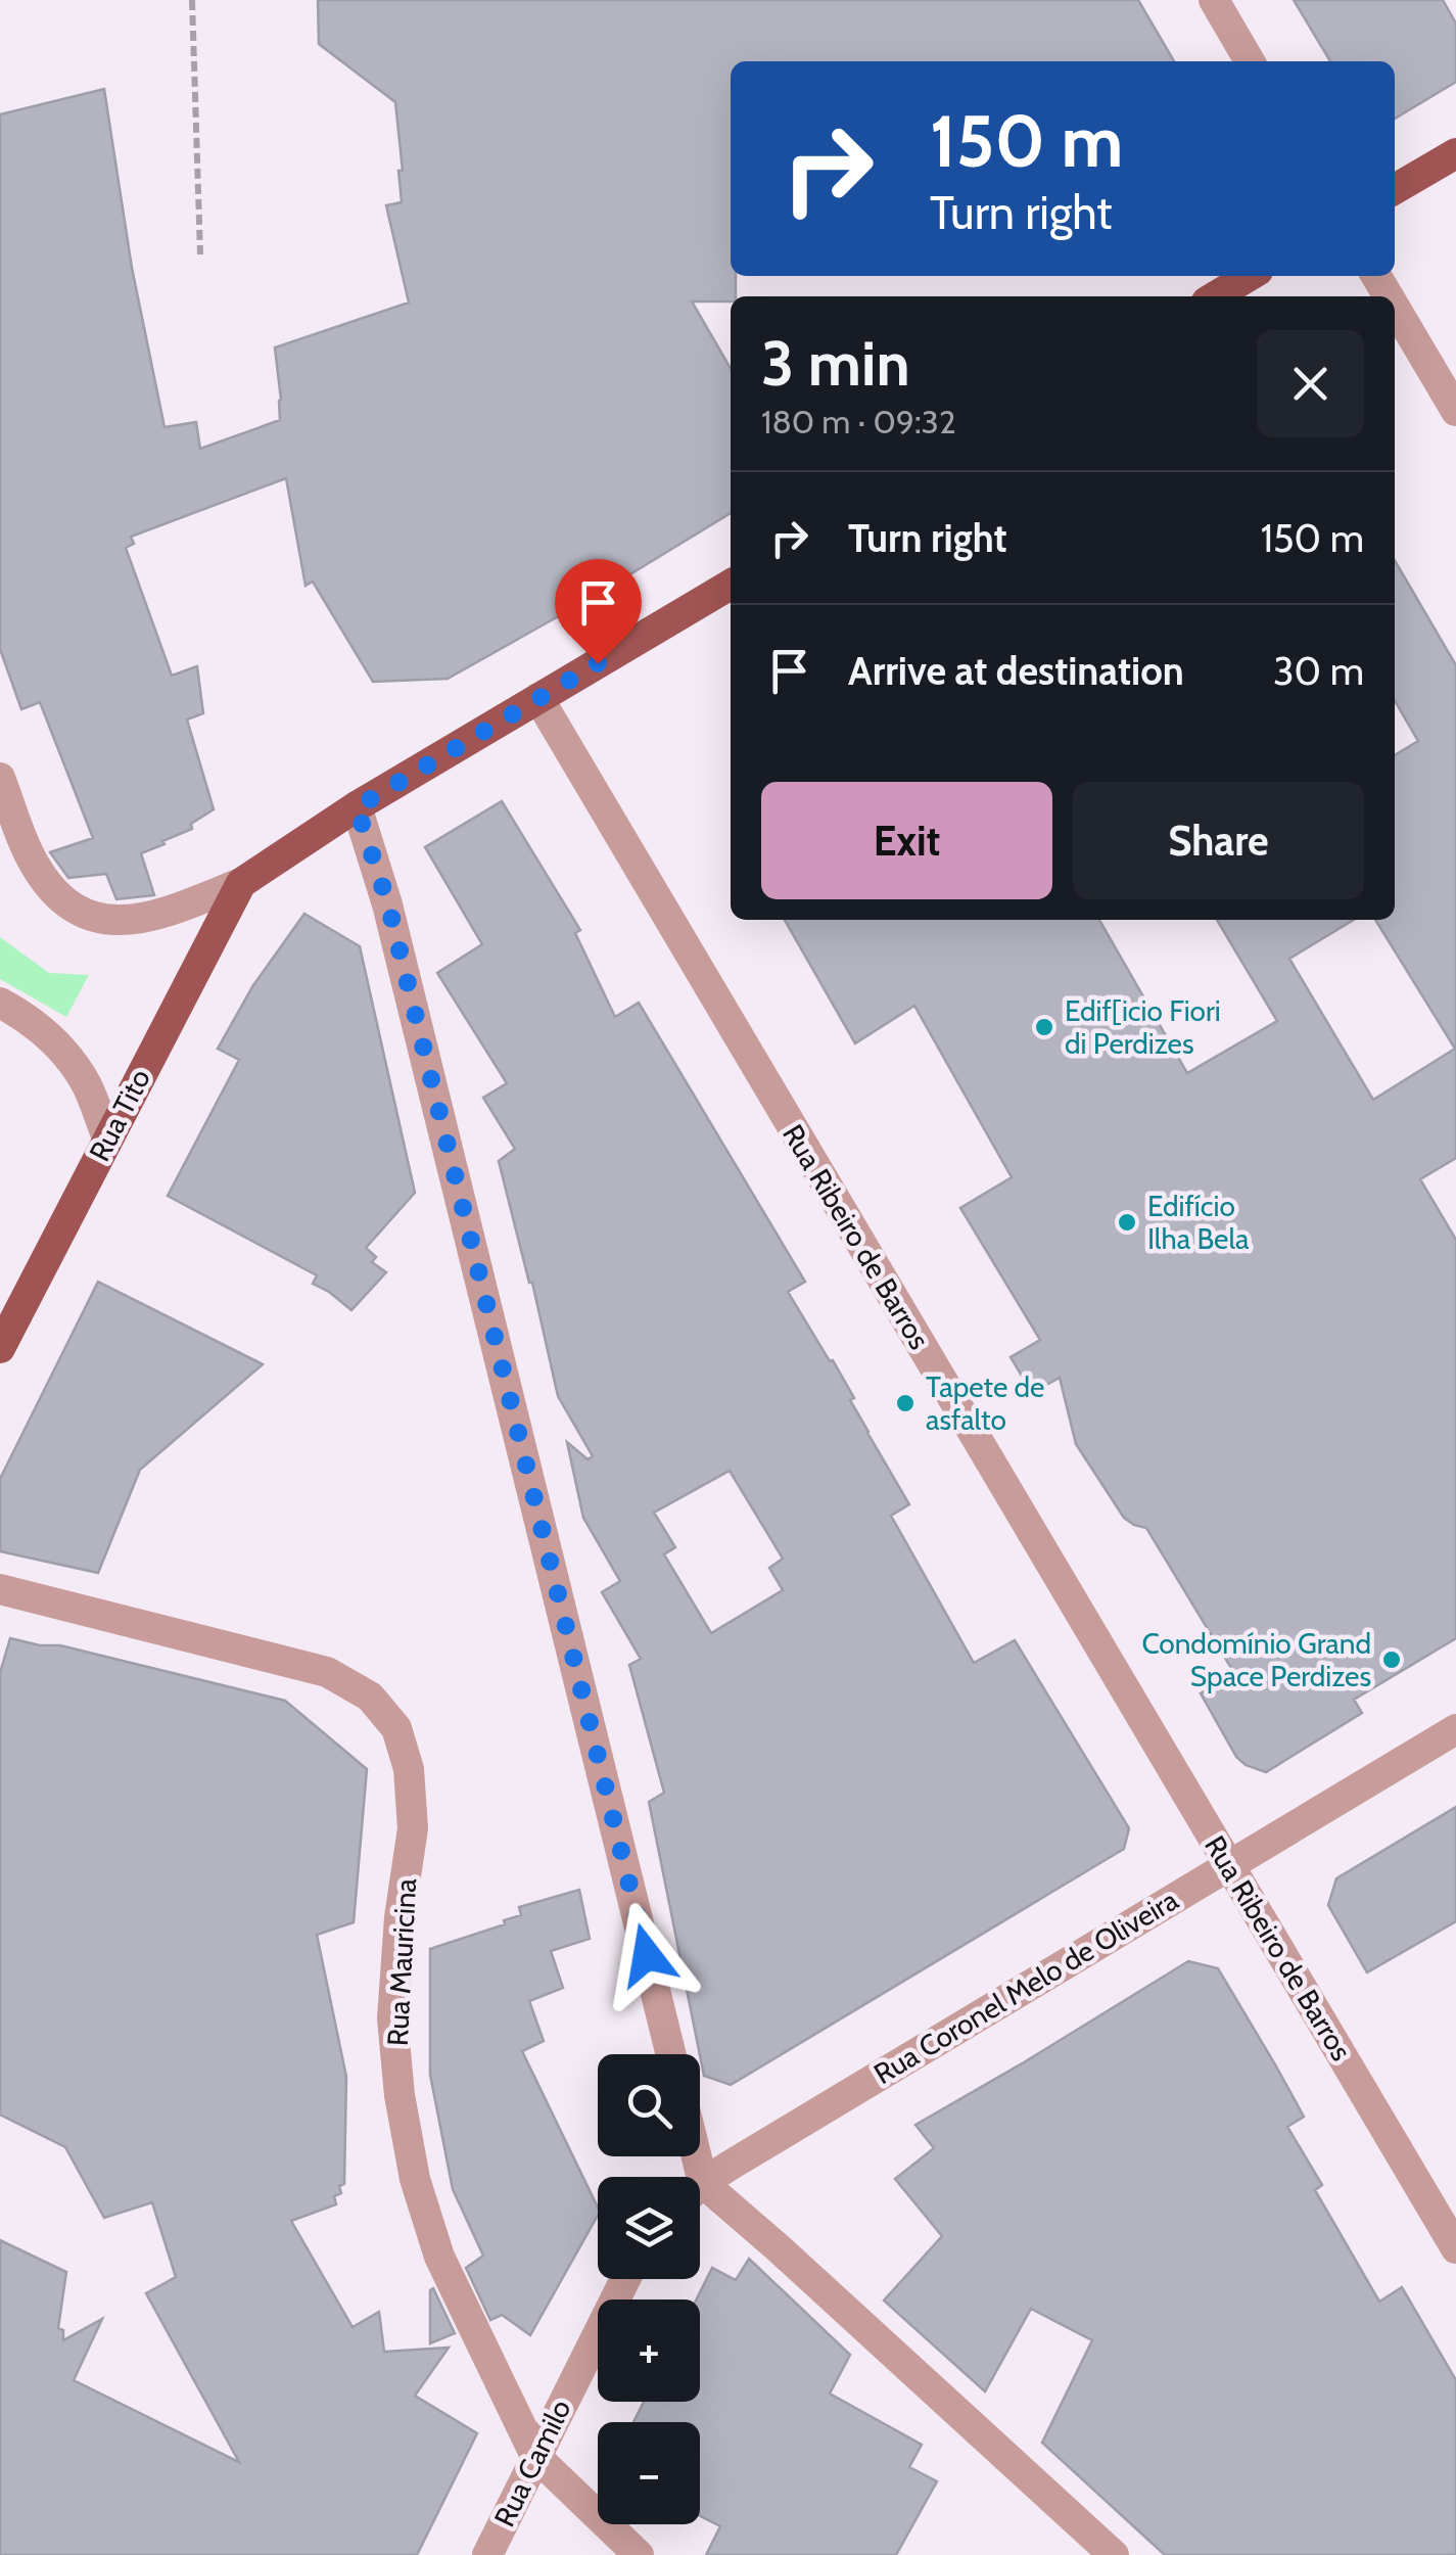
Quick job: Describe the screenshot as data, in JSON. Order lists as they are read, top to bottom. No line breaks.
{"streets":{"main road":["Rua Tito"],"street":["Rua Ribeiro de Barros","Rua Mauricina","Rua Coronel Melo de Oliveira","Rua Camilo"]},"crossings":[["Rua Ribeiro de Barros","Rua Coronel Melo de Oliveira"],["Rua Mauricina","Rua Camilo"]],"places":["Edif[icio Fiori di Perdizes","Edifício Ilha Bela","Tapete de asfalto","Condomínio Grand Space Perdizes"],"page":{"turn":["150 m","Turn right"],"heading":["3 min","180 m · 09:32"],"list":[{"name":"Turn right","value":"150 m"},{"name":"Arrive at destination","value":"30 m"}],"buttons":["Exit","Share"],"map_buttons":["+","−"]}}
